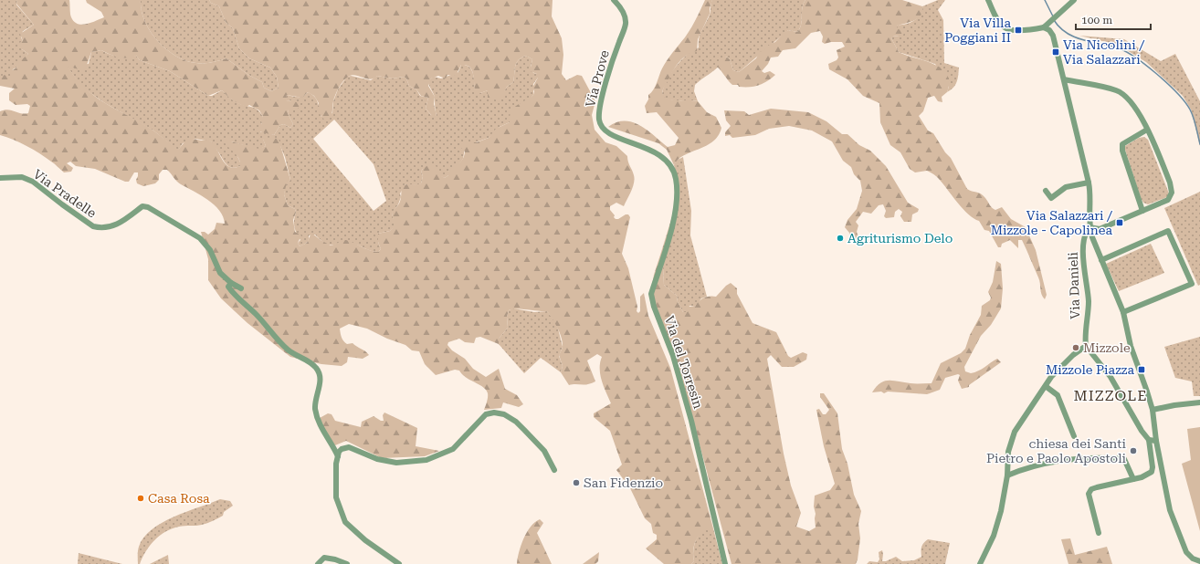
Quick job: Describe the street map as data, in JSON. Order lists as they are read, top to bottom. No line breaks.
{"streets":{"street":["Via Prove","Via Pradelle","Via Danieli","Via del Torresin"]},"crossings":[["Via Prove","Via del Torresin"]],"districts":["MIZZOLE"],"places":{"transit":["Via Villa Poggiani II","Via Nicolini / Via Salazzari","Via Salazzari / Mizzole - Capolinea","Mizzole Piazza"],"other":["Agriturismo Delo","Mizzole","chiesa dei Santi Pietro e Paolo Apostoli","San Fidenzio","Casa Rosa"]},"scale_bar":"100 m"}
